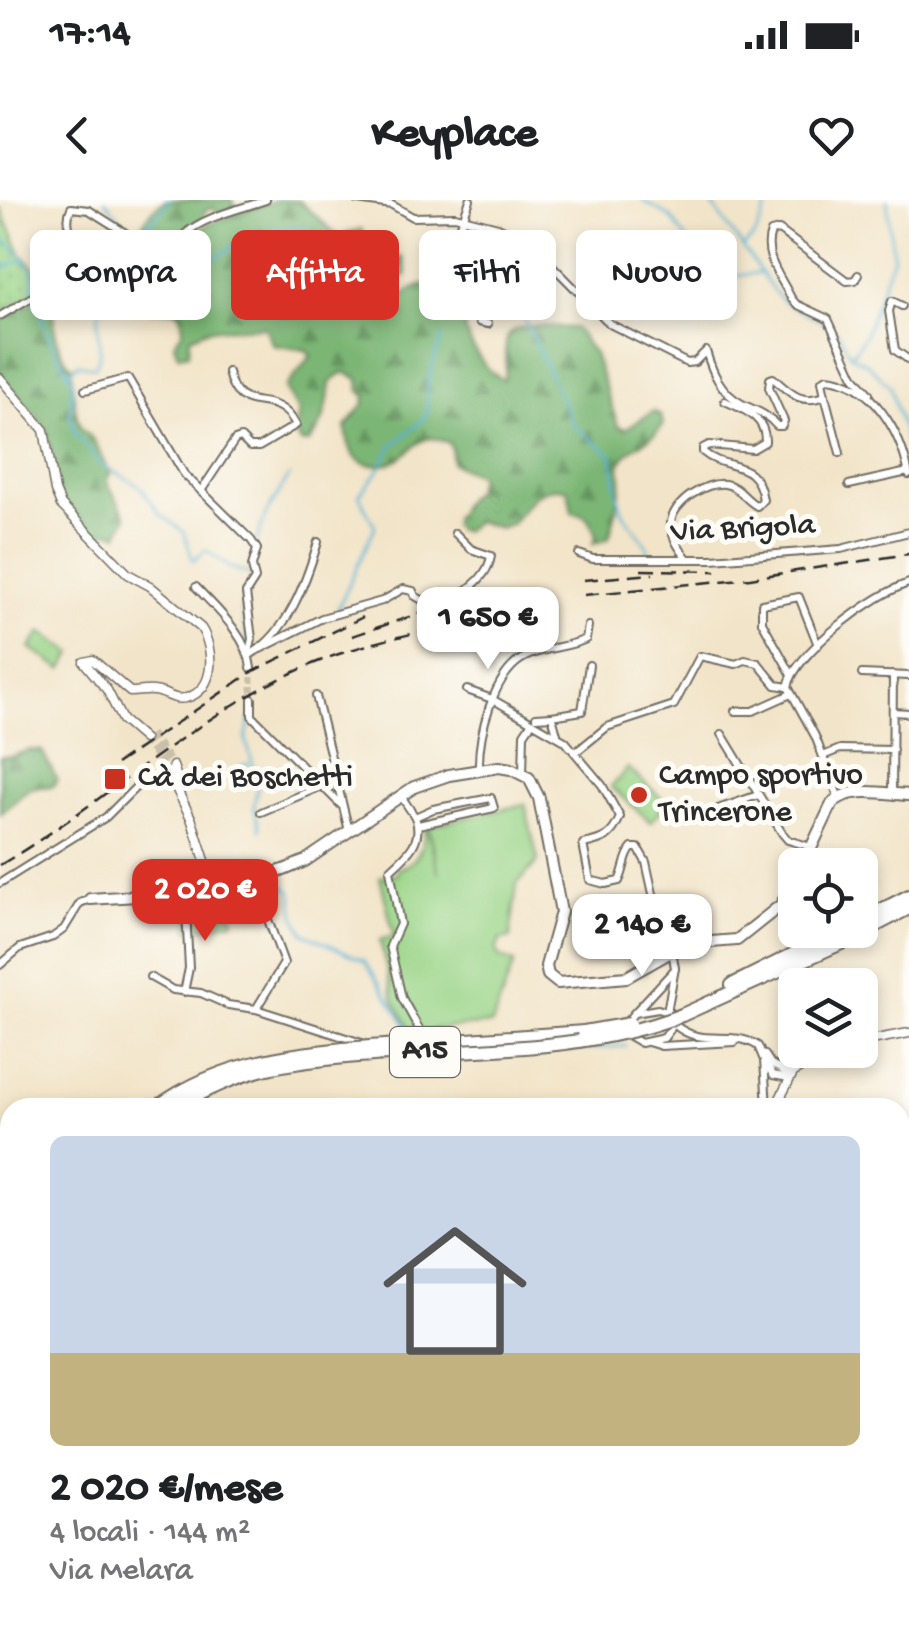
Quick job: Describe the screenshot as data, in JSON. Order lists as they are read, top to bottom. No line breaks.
{"streets":{"highway":["A15"],"street":["Via Brigola"]},"places":{"transit":["Cà dei Boschetti"],"other":["Campo sportivo Trincerone"]},"page":{"status":"17:14","header":"Keyplace","chip":["Compra","Affitta","Filtri","Nuovo"],"price":["1 650 €","2 020 €","2 140 €"],"list":[{"name":"2 020 €/mese","note":"4 locali · 144 m² · Via Melara"}]}}
